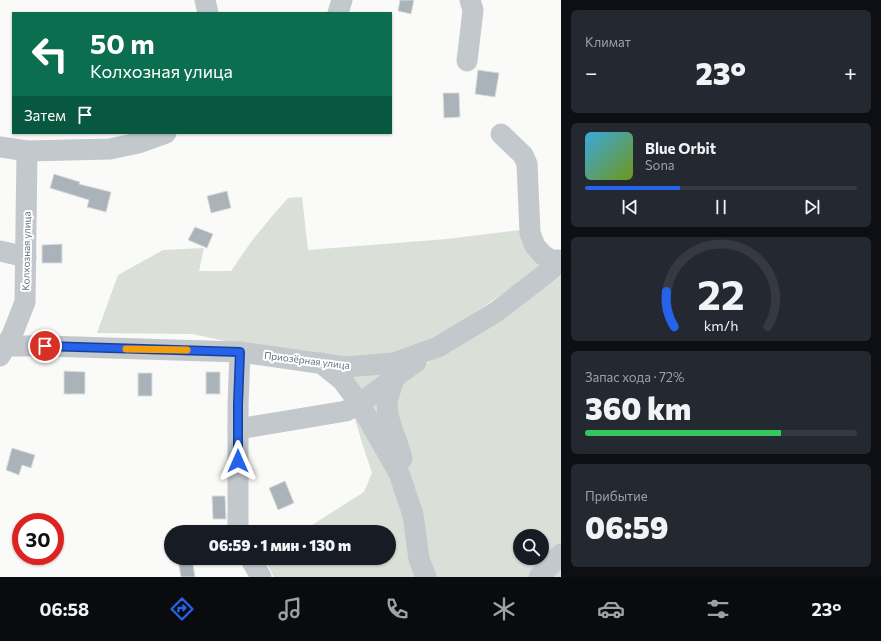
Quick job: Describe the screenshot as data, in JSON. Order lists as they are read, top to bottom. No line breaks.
{"streets":{"street":["Колхозная улица","Приозёрная улица"]},"crossings":[["Колхозная улица","Приозёрная улица"]],"page":{"tile":["Климат",["Запас хода · 72%","360 km"],["Прибытие","06:59"]],"turn":["50 m","Колхозная улица"],"heat":["−","23°","+"],"then":"Затем","song":["Blue Orbit","Sona"],"limit":"30","trip":"06:59 · 1 мин · 130 m","tabs":["06:58","23°"],"gauge":["22","km/h"]}}
